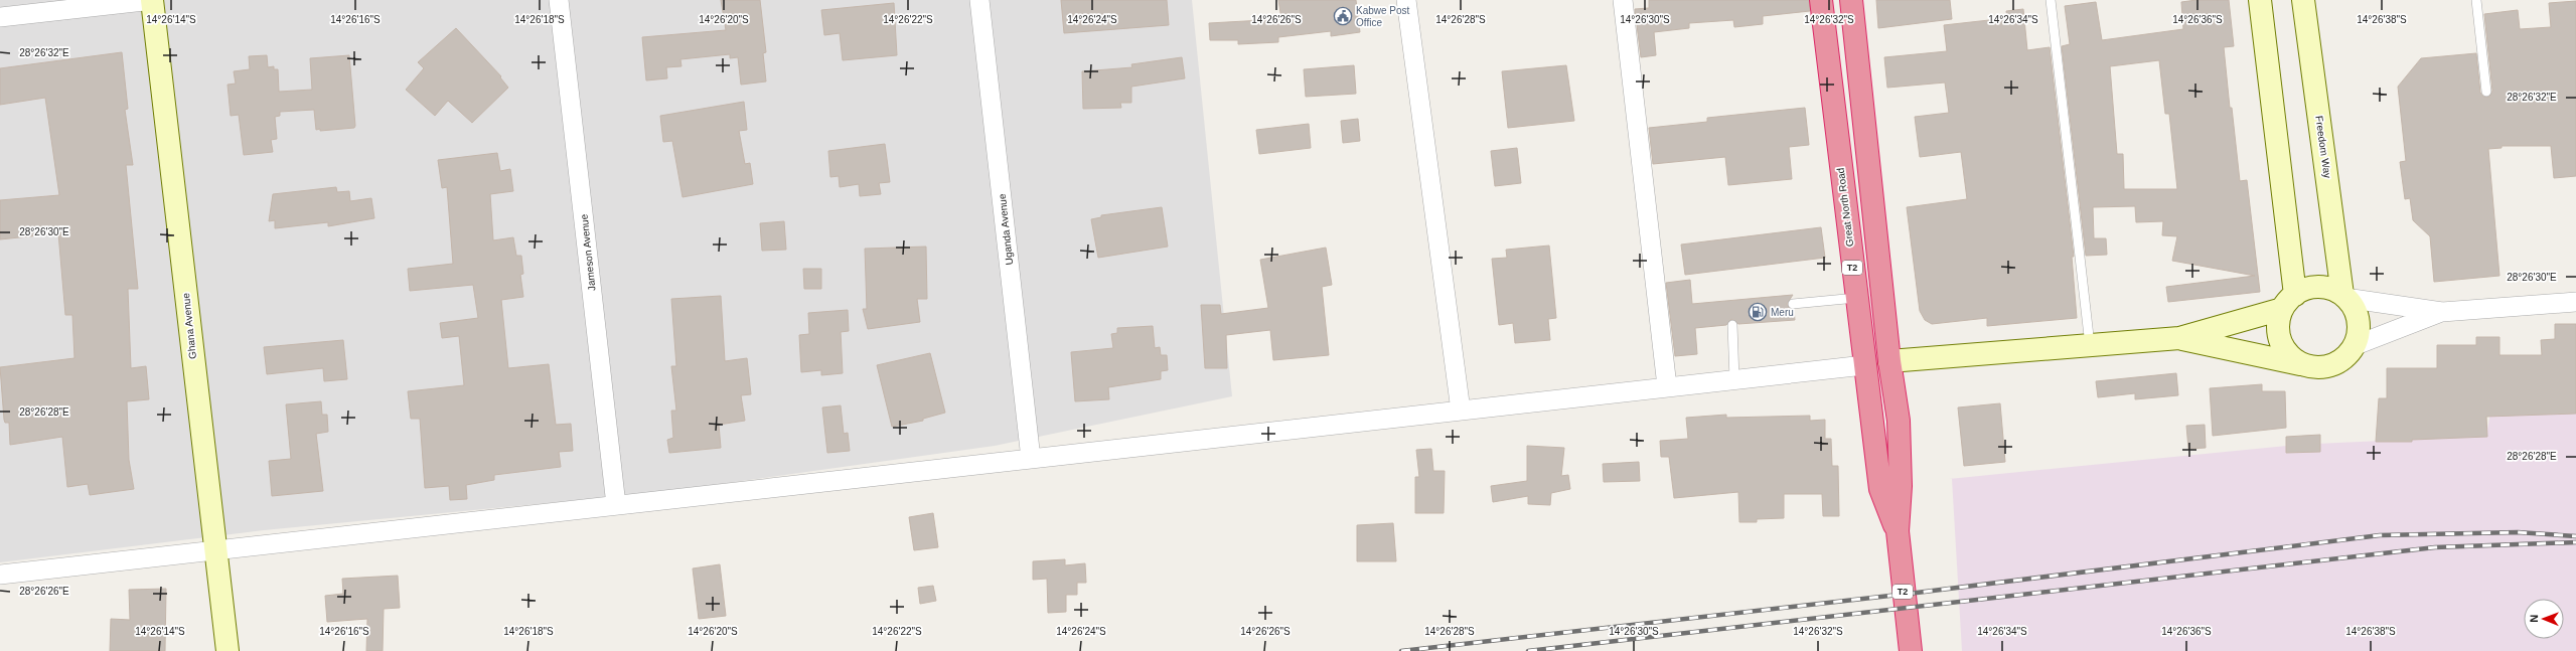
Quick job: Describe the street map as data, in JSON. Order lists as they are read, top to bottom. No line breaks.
{"streets":{"highway":["Great North Road","T2"],"main road":["Freedom Way","Ghana Avenue"],"street":["Uganda Avenue","Jameson Avenue"]},"places":{"public building":["Kabwe Post Office"],"fuel station":["Meru"]},"north":"left","coordinates":["14°26'14\"S","14°26'16\"S","14°26'18\"S","14°26'20\"S","14°26'22\"S","14°26'24\"S","14°26'26\"S","14°26'28\"S","14°26'30\"S","14°26'32\"S","14°26'34\"S","14°26'36\"S","14°26'38\"S","28°26'32\"E","28°26'30\"E","28°26'28\"E","28°26'26\"E"]}
